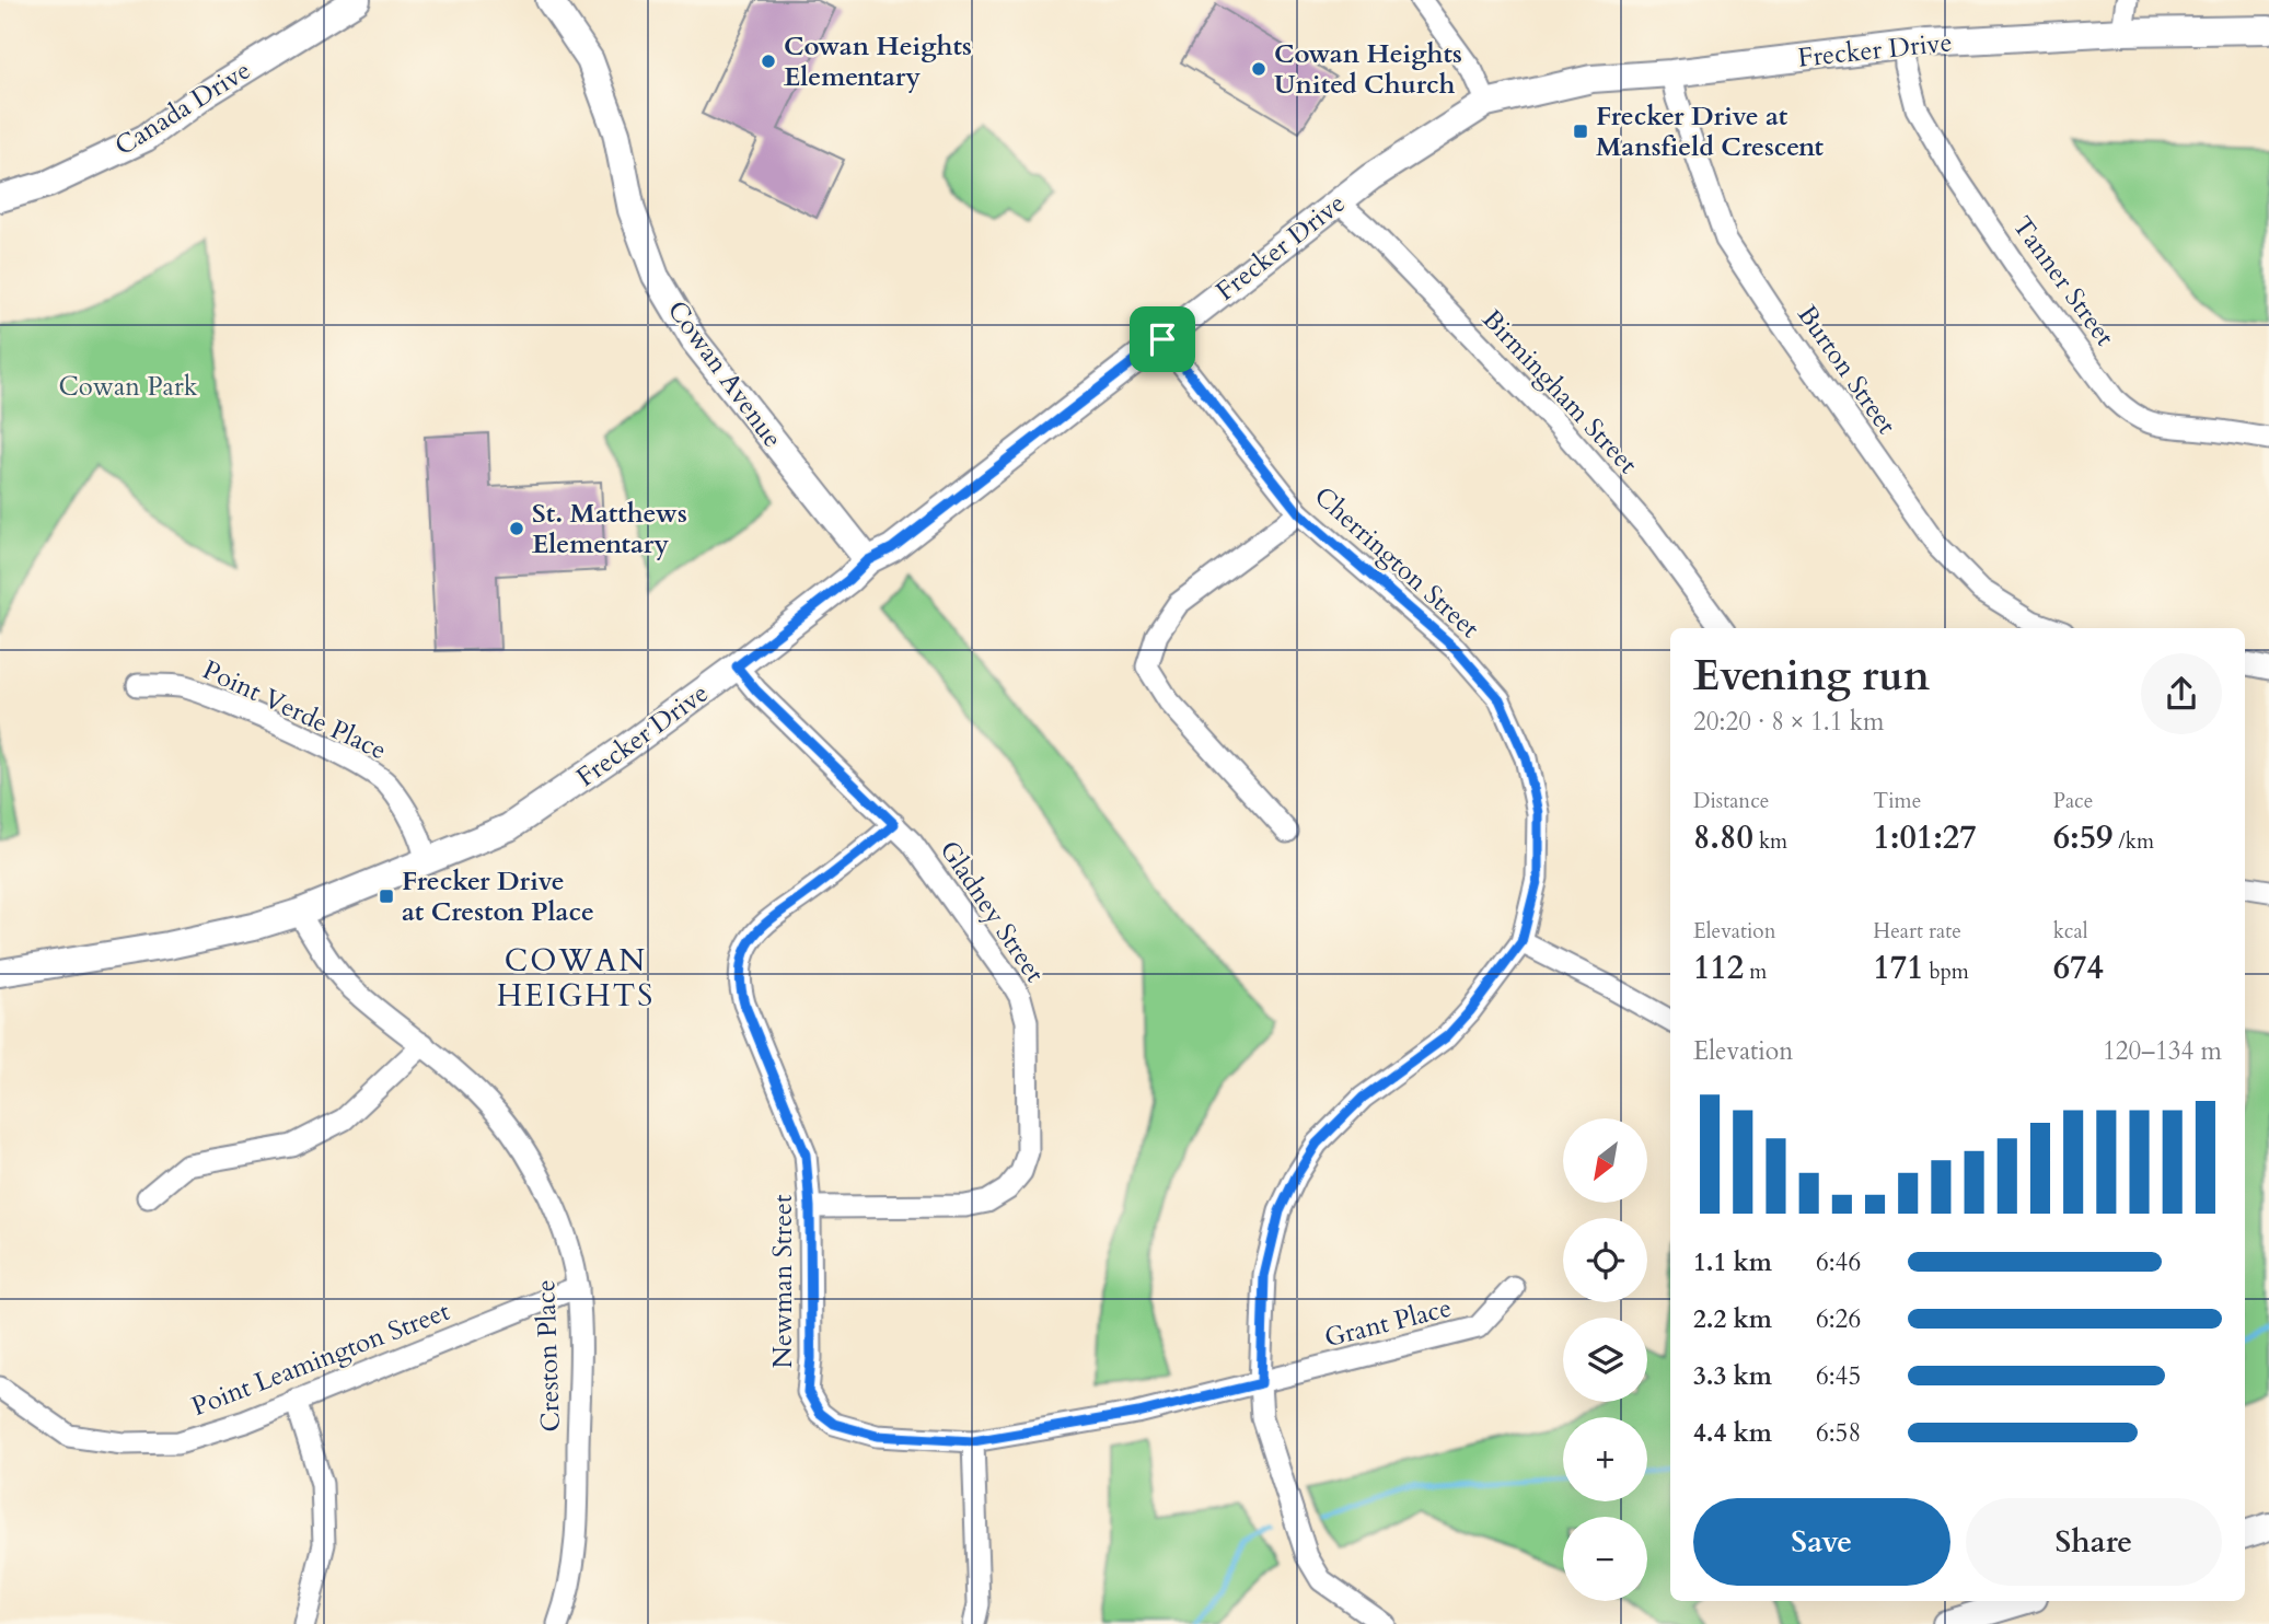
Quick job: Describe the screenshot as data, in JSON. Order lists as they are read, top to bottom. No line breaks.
{"streets":{"street":["Frecker Drive","Canada Drive","Tanner Street","Burton Street","Cowan Avenue","Birmingham Street","Cherrington Street","Point Verde Place","Gladney Street","Newman Street","Grant Place","Creston Place","Point Leamington Street"]},"crossings":[["Frecker Drive","Tanner Street"],["Frecker Drive","Burton Street"],["Frecker Drive","Cowan Avenue"],["Frecker Drive","Birmingham Street"],["Frecker Drive","Cherrington Street"],["Frecker Drive","Point Verde Place"],["Frecker Drive","Gladney Street"],["Frecker Drive","Creston Place"],["Cherrington Street","Newman Street"],["Cherrington Street","Grant Place"],["Gladney Street","Newman Street"],["Newman Street","Grant Place"],["Creston Place","Point Leamington Street"]],"districts":["COWAN HEIGHTS"],"parks":["Cowan Park"],"places":{"other":["Cowan Heights Elementary","Cowan Heights United Church","St. Matthews Elementary"],"transit":["Frecker Drive at Mansfield Crescent","Frecker Drive at Creston Place"]},"north":"bottom left","page":{"heading":["Evening run","20:20 · 8 × 1.1 km"],"stats":[["Distance","8.80 km"],["Time","1:01:27"],["Pace","6:59 /km"],["Elevation","112 m"],["Heart rate","171 bpm"],["kcal","674"]],"chart":["Elevation","120–134 m"],"map_buttons":["+","−"],"list":[{"name":"1.1 km","note":"6:46"},{"name":"2.2 km","note":"6:26"},{"name":"3.3 km","note":"6:45"},{"name":"4.4 km","note":"6:58"}],"buttons":["Save","Share"]}}
